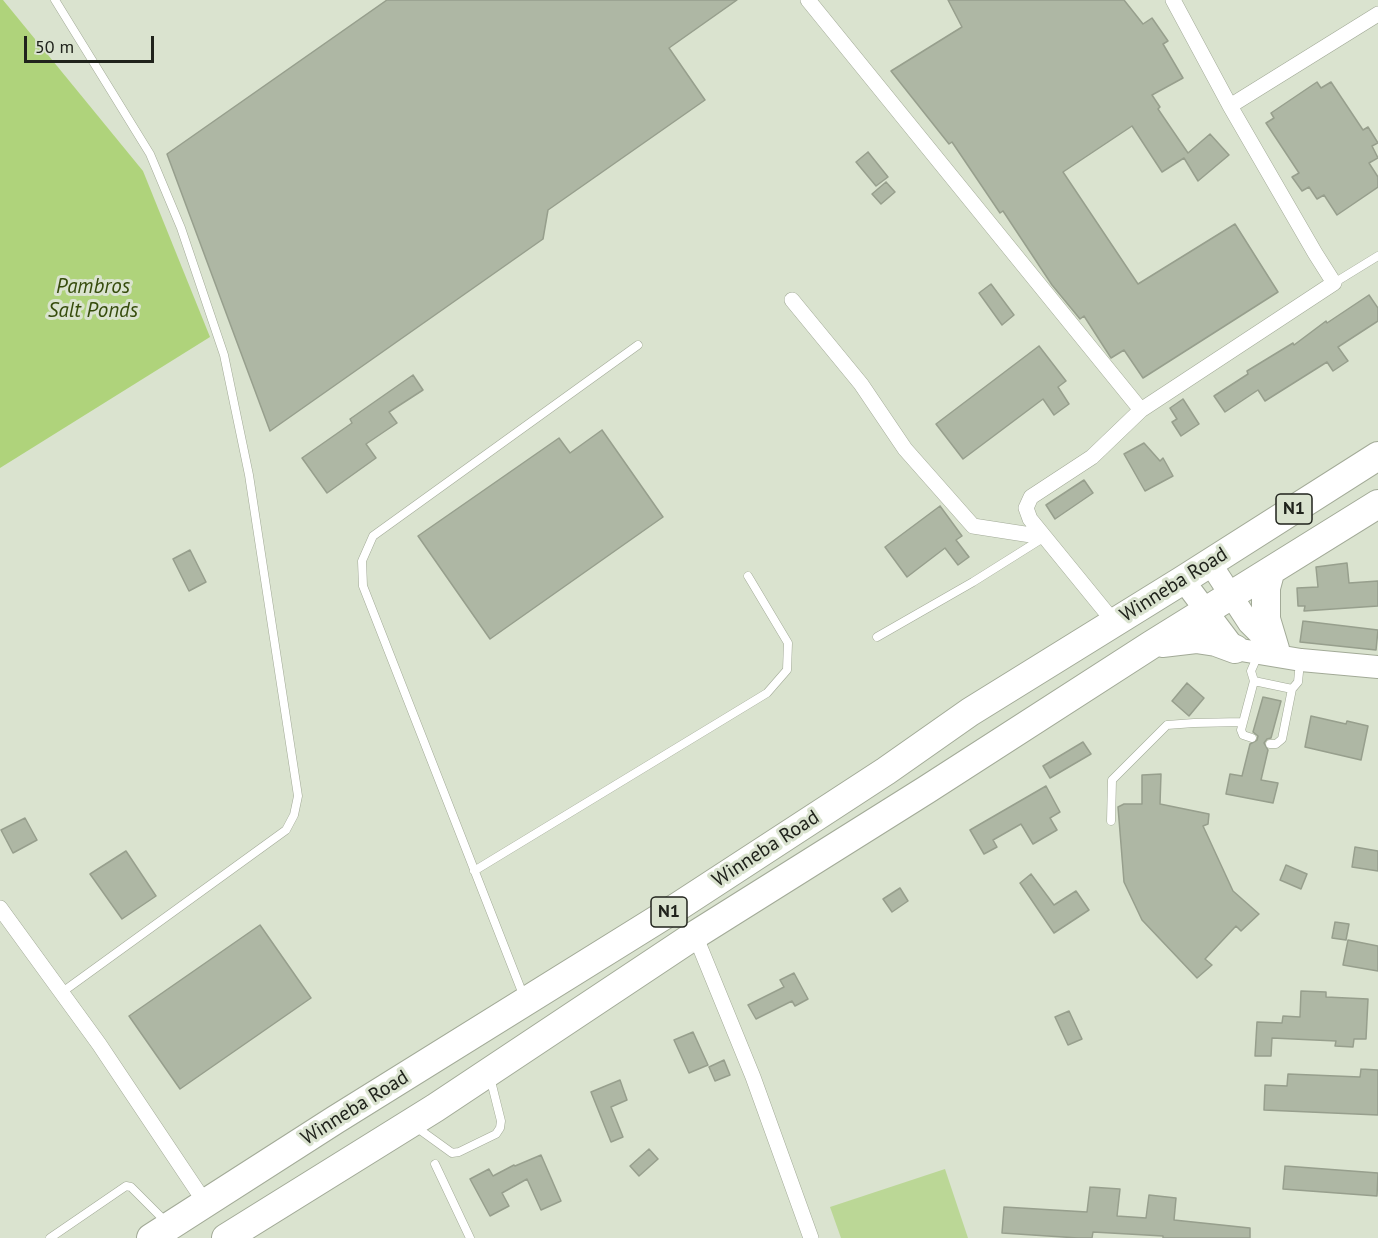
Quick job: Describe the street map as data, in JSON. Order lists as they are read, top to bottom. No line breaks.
{"streets":{"highway":["N1","Winneba Road"]},"water":["Pambros Salt Ponds"],"scale_bar":"50 m"}
